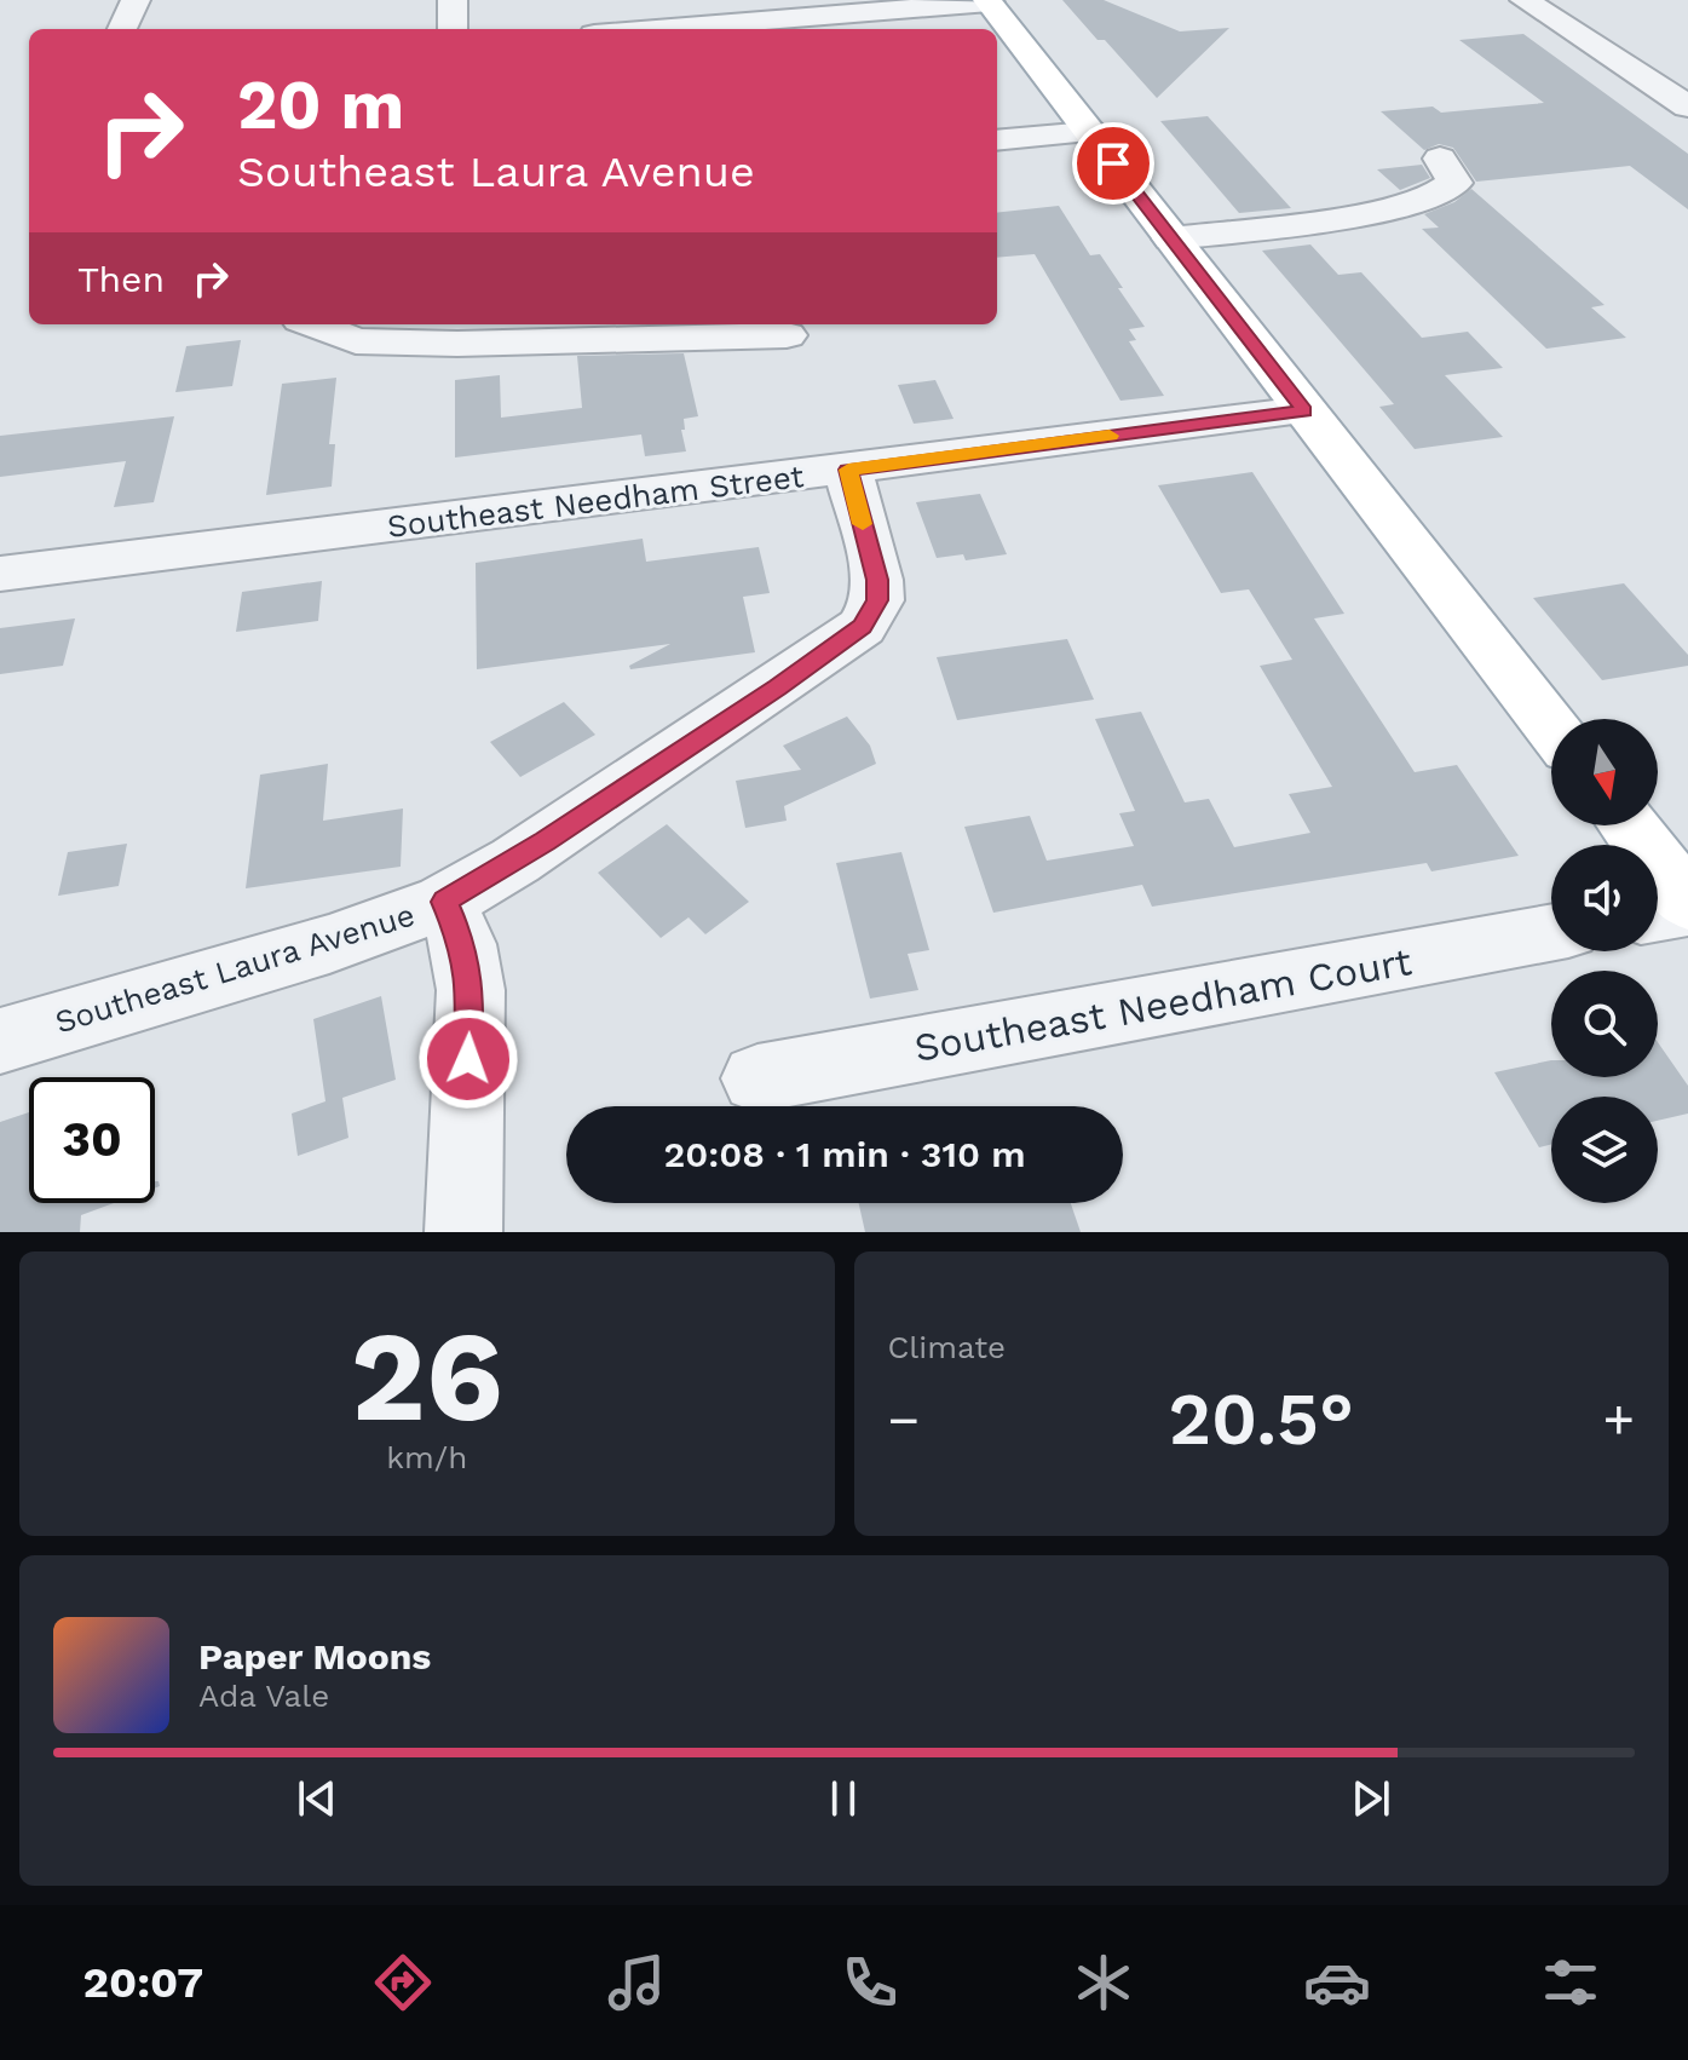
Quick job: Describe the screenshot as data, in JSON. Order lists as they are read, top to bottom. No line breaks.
{"streets":{"street":["Southeast Needham Street","Southeast Laura Avenue","Southeast Needham Court"]},"crossings":[["Southeast Needham Street","Southeast Laura Avenue"]],"north":"bottom","page":{"turn":["20 m","Southeast Laura Avenue"],"then":"Then","limit":"30","trip":"20:08 · 1 min · 310 m","tile":[["26","km/h"],"Climate"],"heat":["−","20.5°","+"],"song":["Paper Moons","Ada Vale"],"tabs":"20:07"}}
